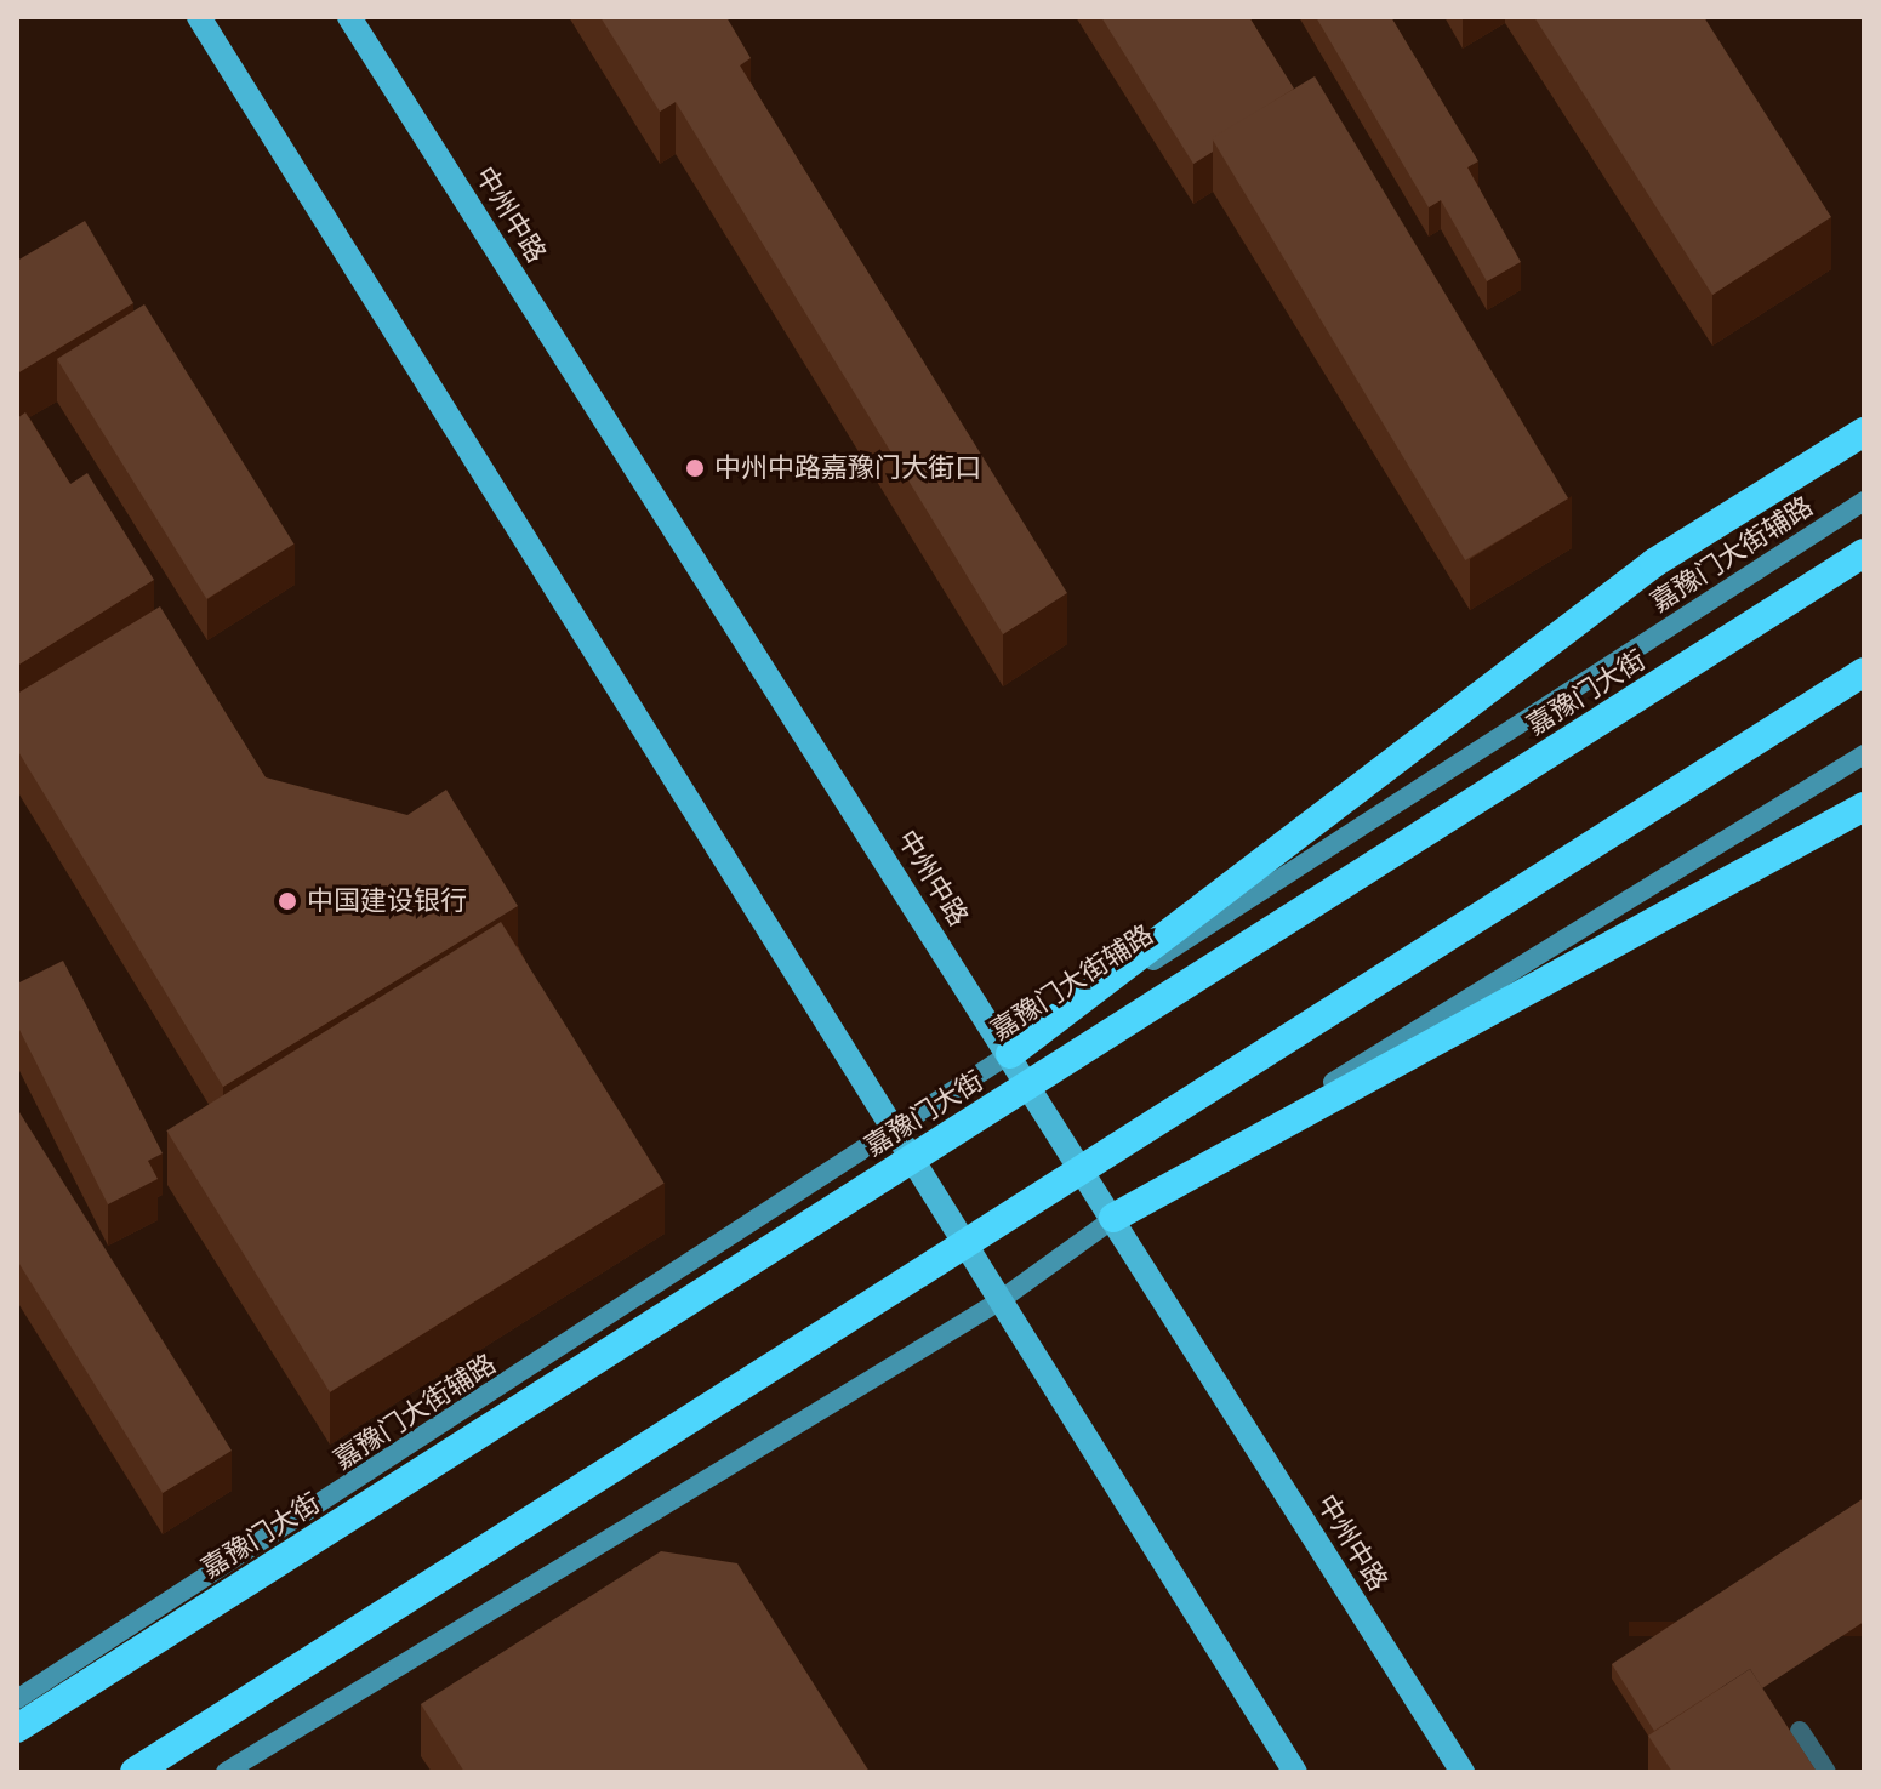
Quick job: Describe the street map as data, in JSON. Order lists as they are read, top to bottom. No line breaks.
{"streets":{"highway":["嘉豫门大街"],"main road":["中州中路","嘉豫门大街辅路"]},"crossings":[["中州中路","嘉豫门大街辅路"]],"places":["中州中路嘉豫门大街口","中国建设银行"]}
